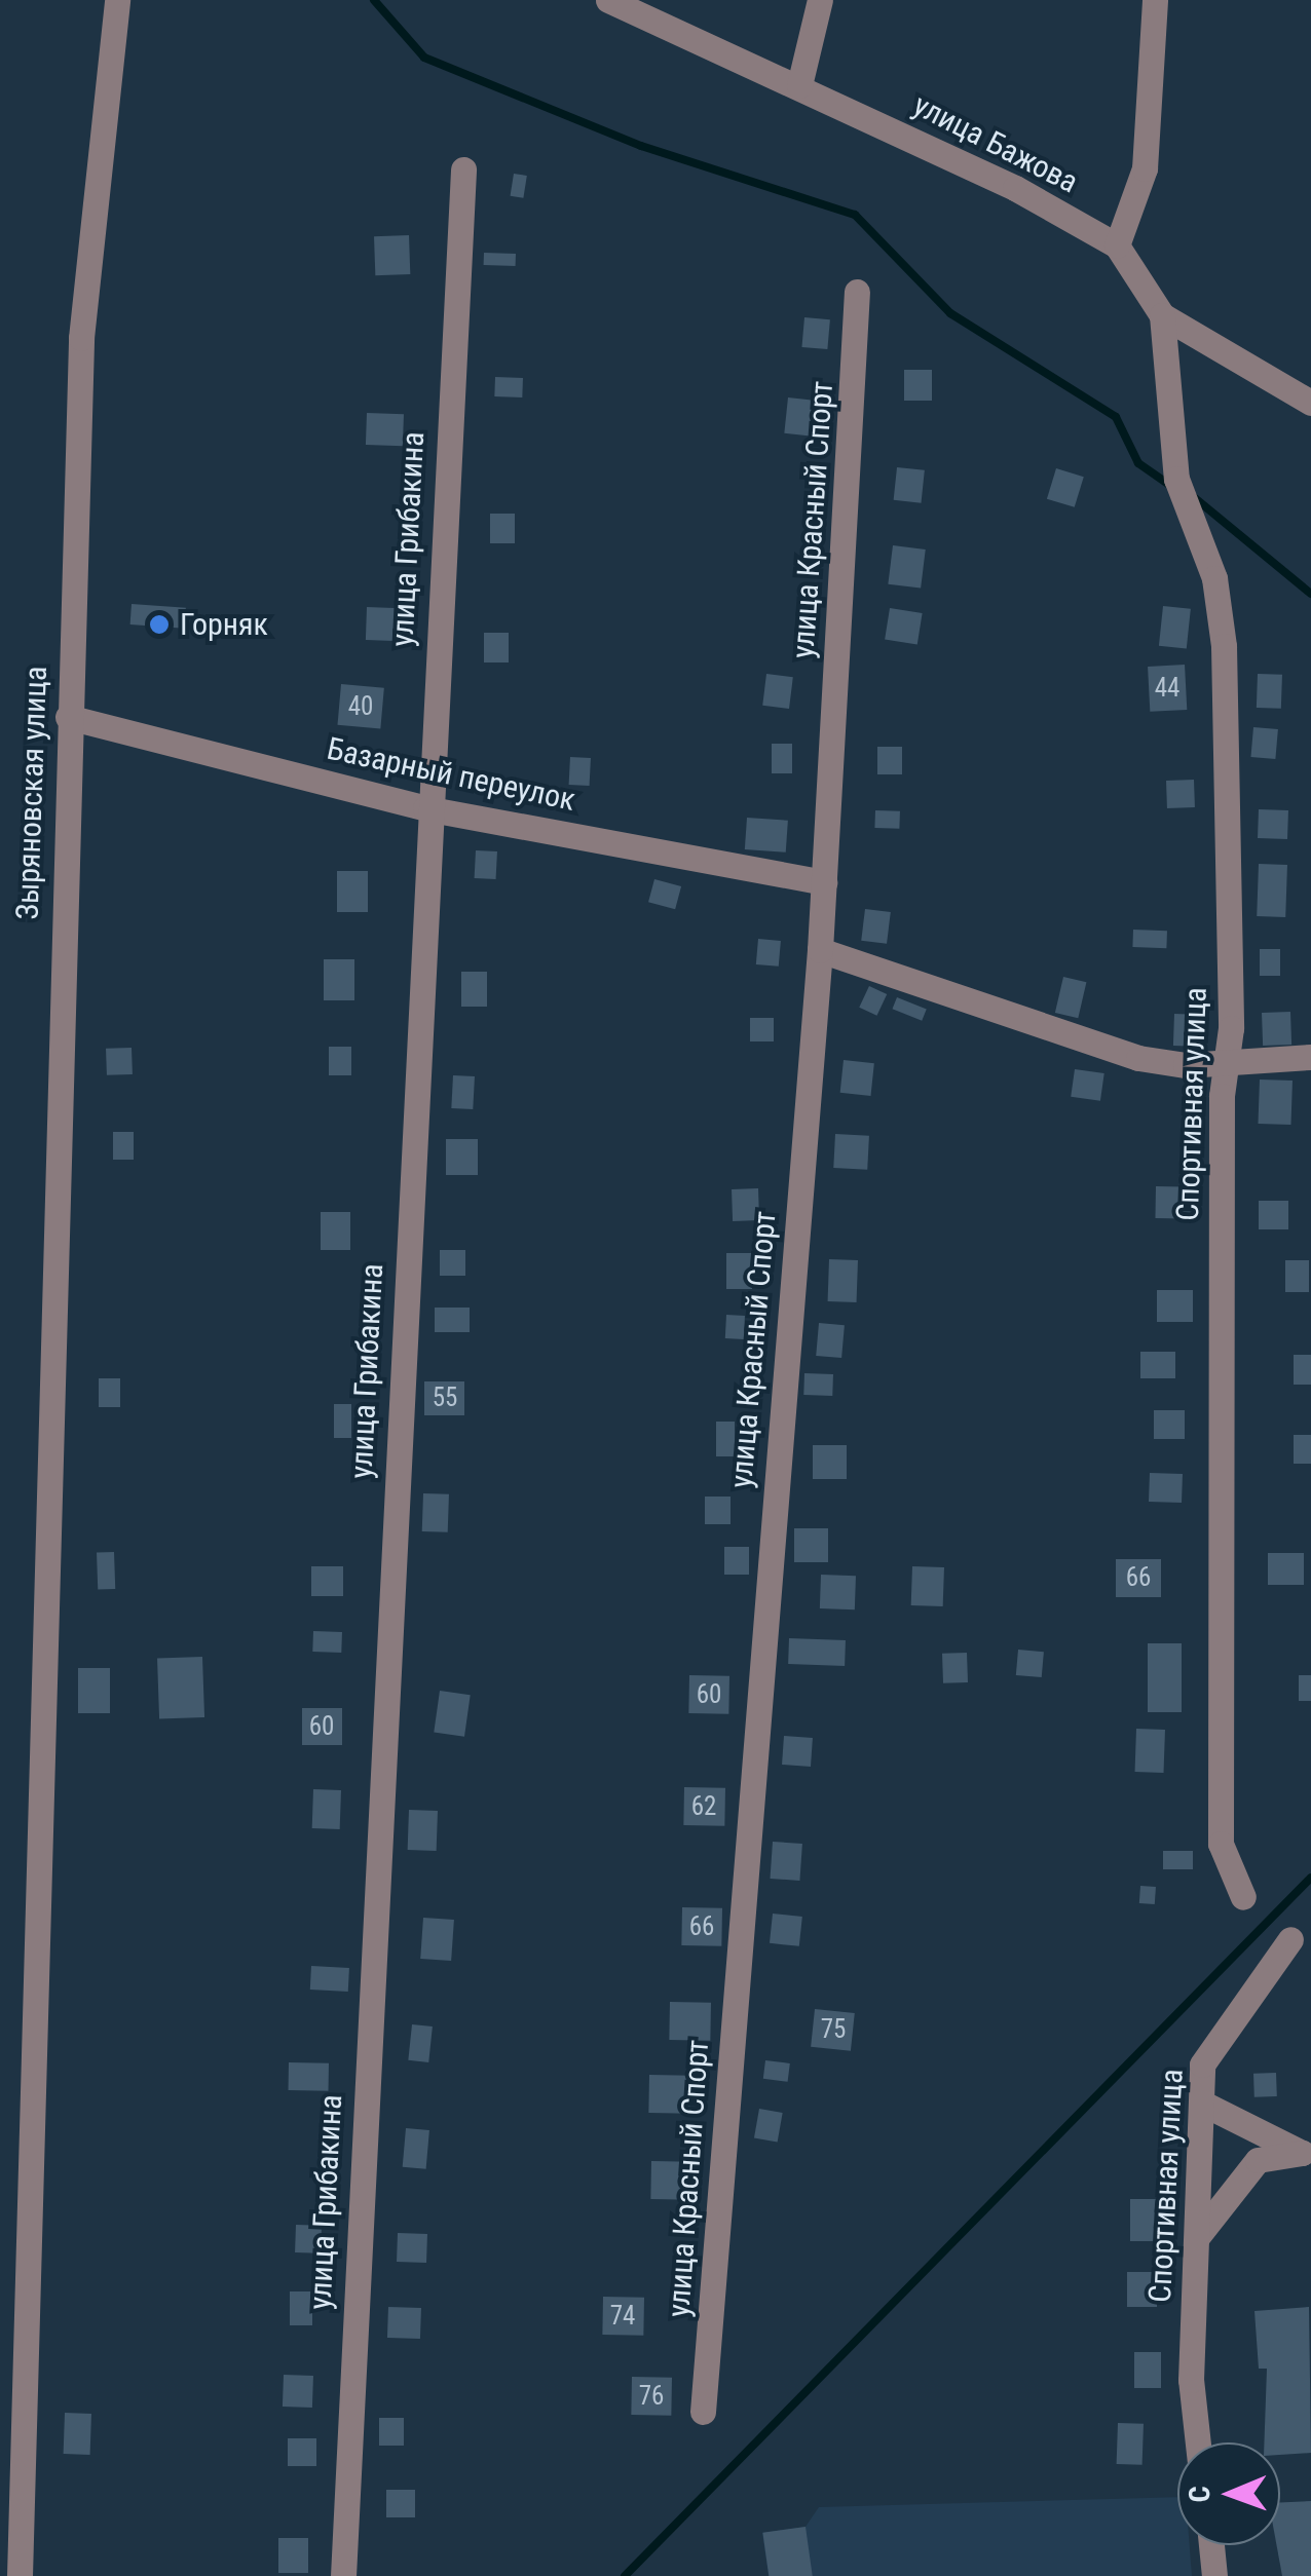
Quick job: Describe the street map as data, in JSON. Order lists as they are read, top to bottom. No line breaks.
{"streets":{"street":["улица Бажова","улица Красный Спорт","улица Грибакина","Базарный переулок","Зыряновская улица","Спортивная улица"]},"crossings":[["улица Бажова","Спортивная улица"],["улица Красный Спорт","Базарный переулок"],["улица Грибакина","Базарный переулок"],["Базарный переулок","Зыряновская улица"]],"places":["Горняк"],"house_numbers":["44","40","55","66","60","60","62","66","75","74","76"],"north":"left"}
